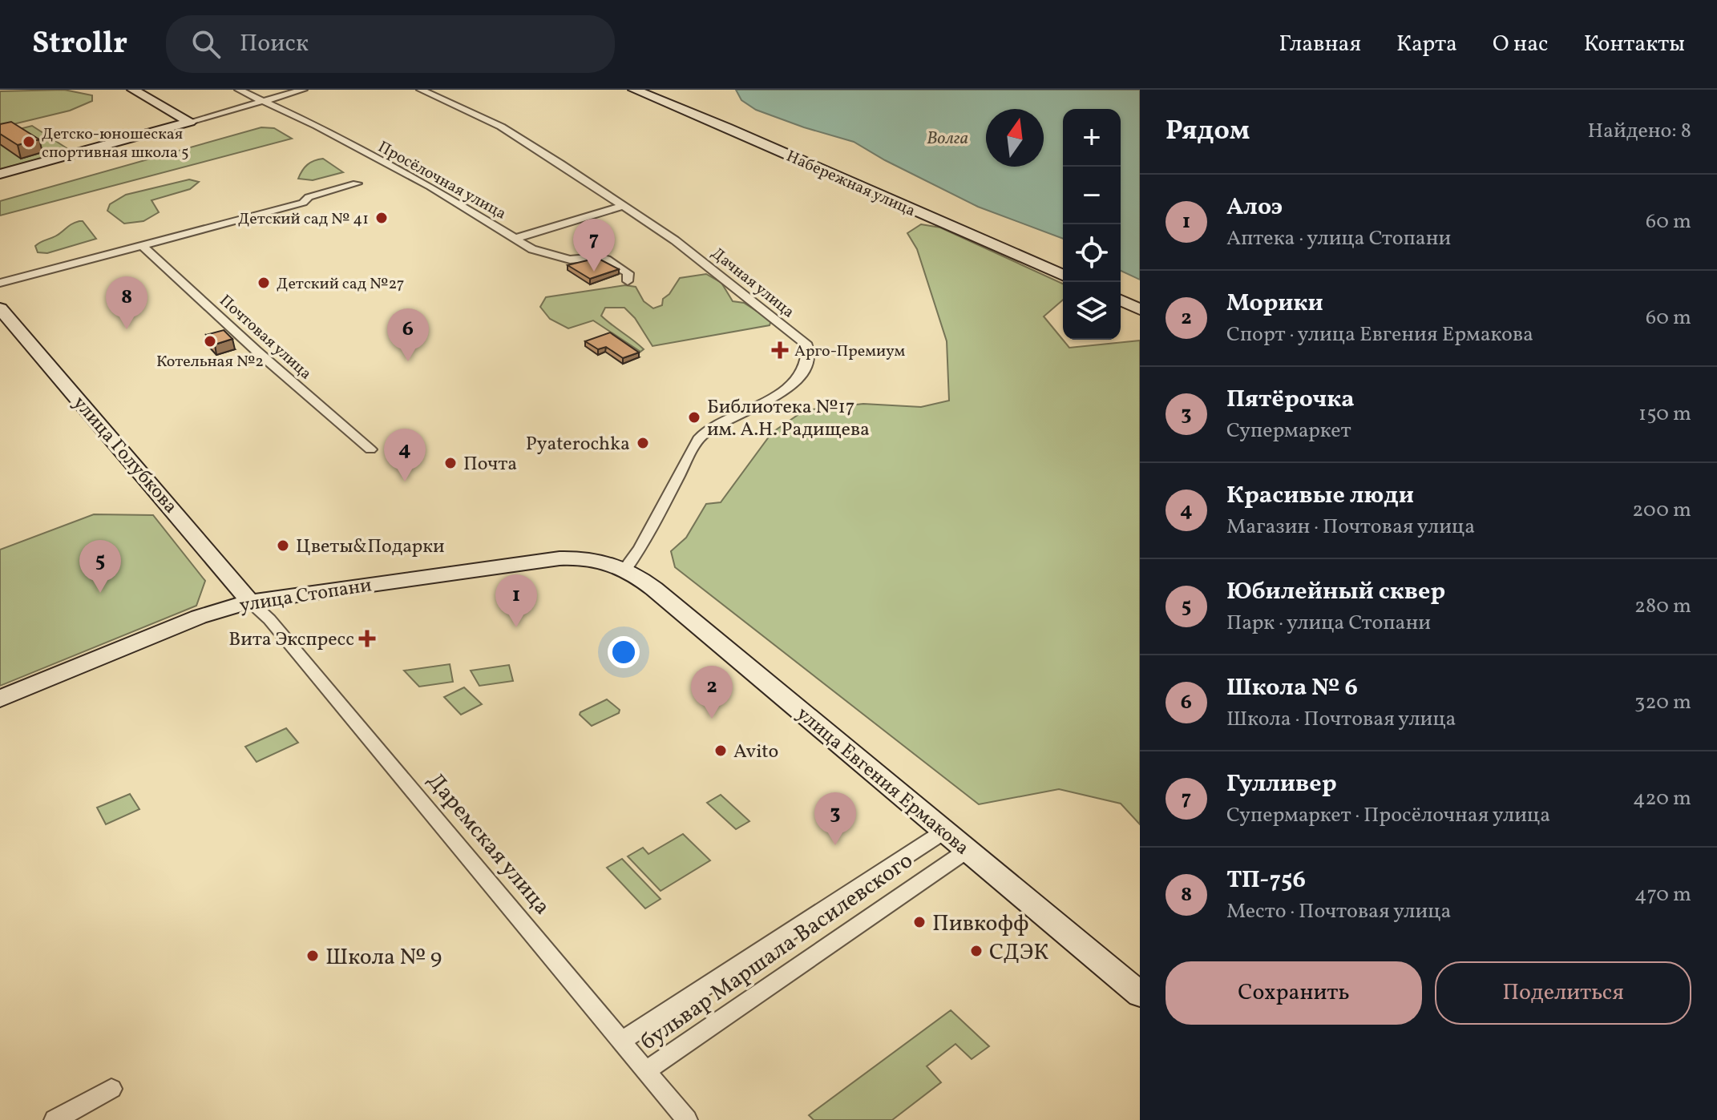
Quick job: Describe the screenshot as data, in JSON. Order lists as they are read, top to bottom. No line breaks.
{"streets":{"street":["Просёлочная улица","Набережная улица","Дачная улица","Почтовая улица","улица Голубкова","улица Стопани","улица Евгения Ермакова","Даремская улица","бульвар Маршала Василевского"]},"crossings":[["Дачная улица","улица Стопани"],["Дачная улица","улица Евгения Ермакова"],["улица Голубкова","улица Стопани"],["улица Голубкова","Даремская улица"],["улица Стопани","улица Евгения Ермакова"],["улица Стопани","Даремская улица"],["улица Евгения Ермакова","бульвар Маршала Василевского"],["Даремская улица","бульвар Маршала Василевского"]],"water":["Волга"],"places":{"other":["Детско-юношеская спортивная школа 5","Детский сад № 41","Детский сад №27","Котельная №2","Библиотека №17 им. А.Н. Радищева","Pyaterochka","Почта","Цветы&Подарки","Avito","Пивкофф","СДЭК","Школа № 9"],"health":["Арго-Премиум","Вита Экспресс"]},"north":"top","page":{"header":"Strollr","search":"Поиск","nav":["Главная","Карта","О нас","Контакты"],"heading":["Рядом","Найдено: 8"],"map_buttons":["+","−"],"list":[{"mark":"1","name":"Алоэ","note":"Аптека · улица Стопани","value":"60 m"},{"mark":"2","name":"Морики","note":"Спорт · улица Евгения Ермакова","value":"60 m"},{"mark":"3","name":"Пятёрочка","note":"Супермаркет","value":"150 m"},{"mark":"4","name":"Красивые люди","note":"Магазин · Почтовая улица","value":"200 m"},{"mark":"5","name":"Юбилейный сквер","note":"Парк · улица Стопани","value":"280 m"},{"mark":"6","name":"Школа № 6","note":"Школа · Почтовая улица","value":"320 m"},{"mark":"7","name":"Гулливер","note":"Супермаркет · Просёлочная улица","value":"420 m"},{"mark":"8","name":"ТП-756","note":"Место · Почтовая улица","value":"470 m"}],"pins":["7","8","6","4","5","1","2","3"],"buttons":["Сохранить","Поделиться"]}}
